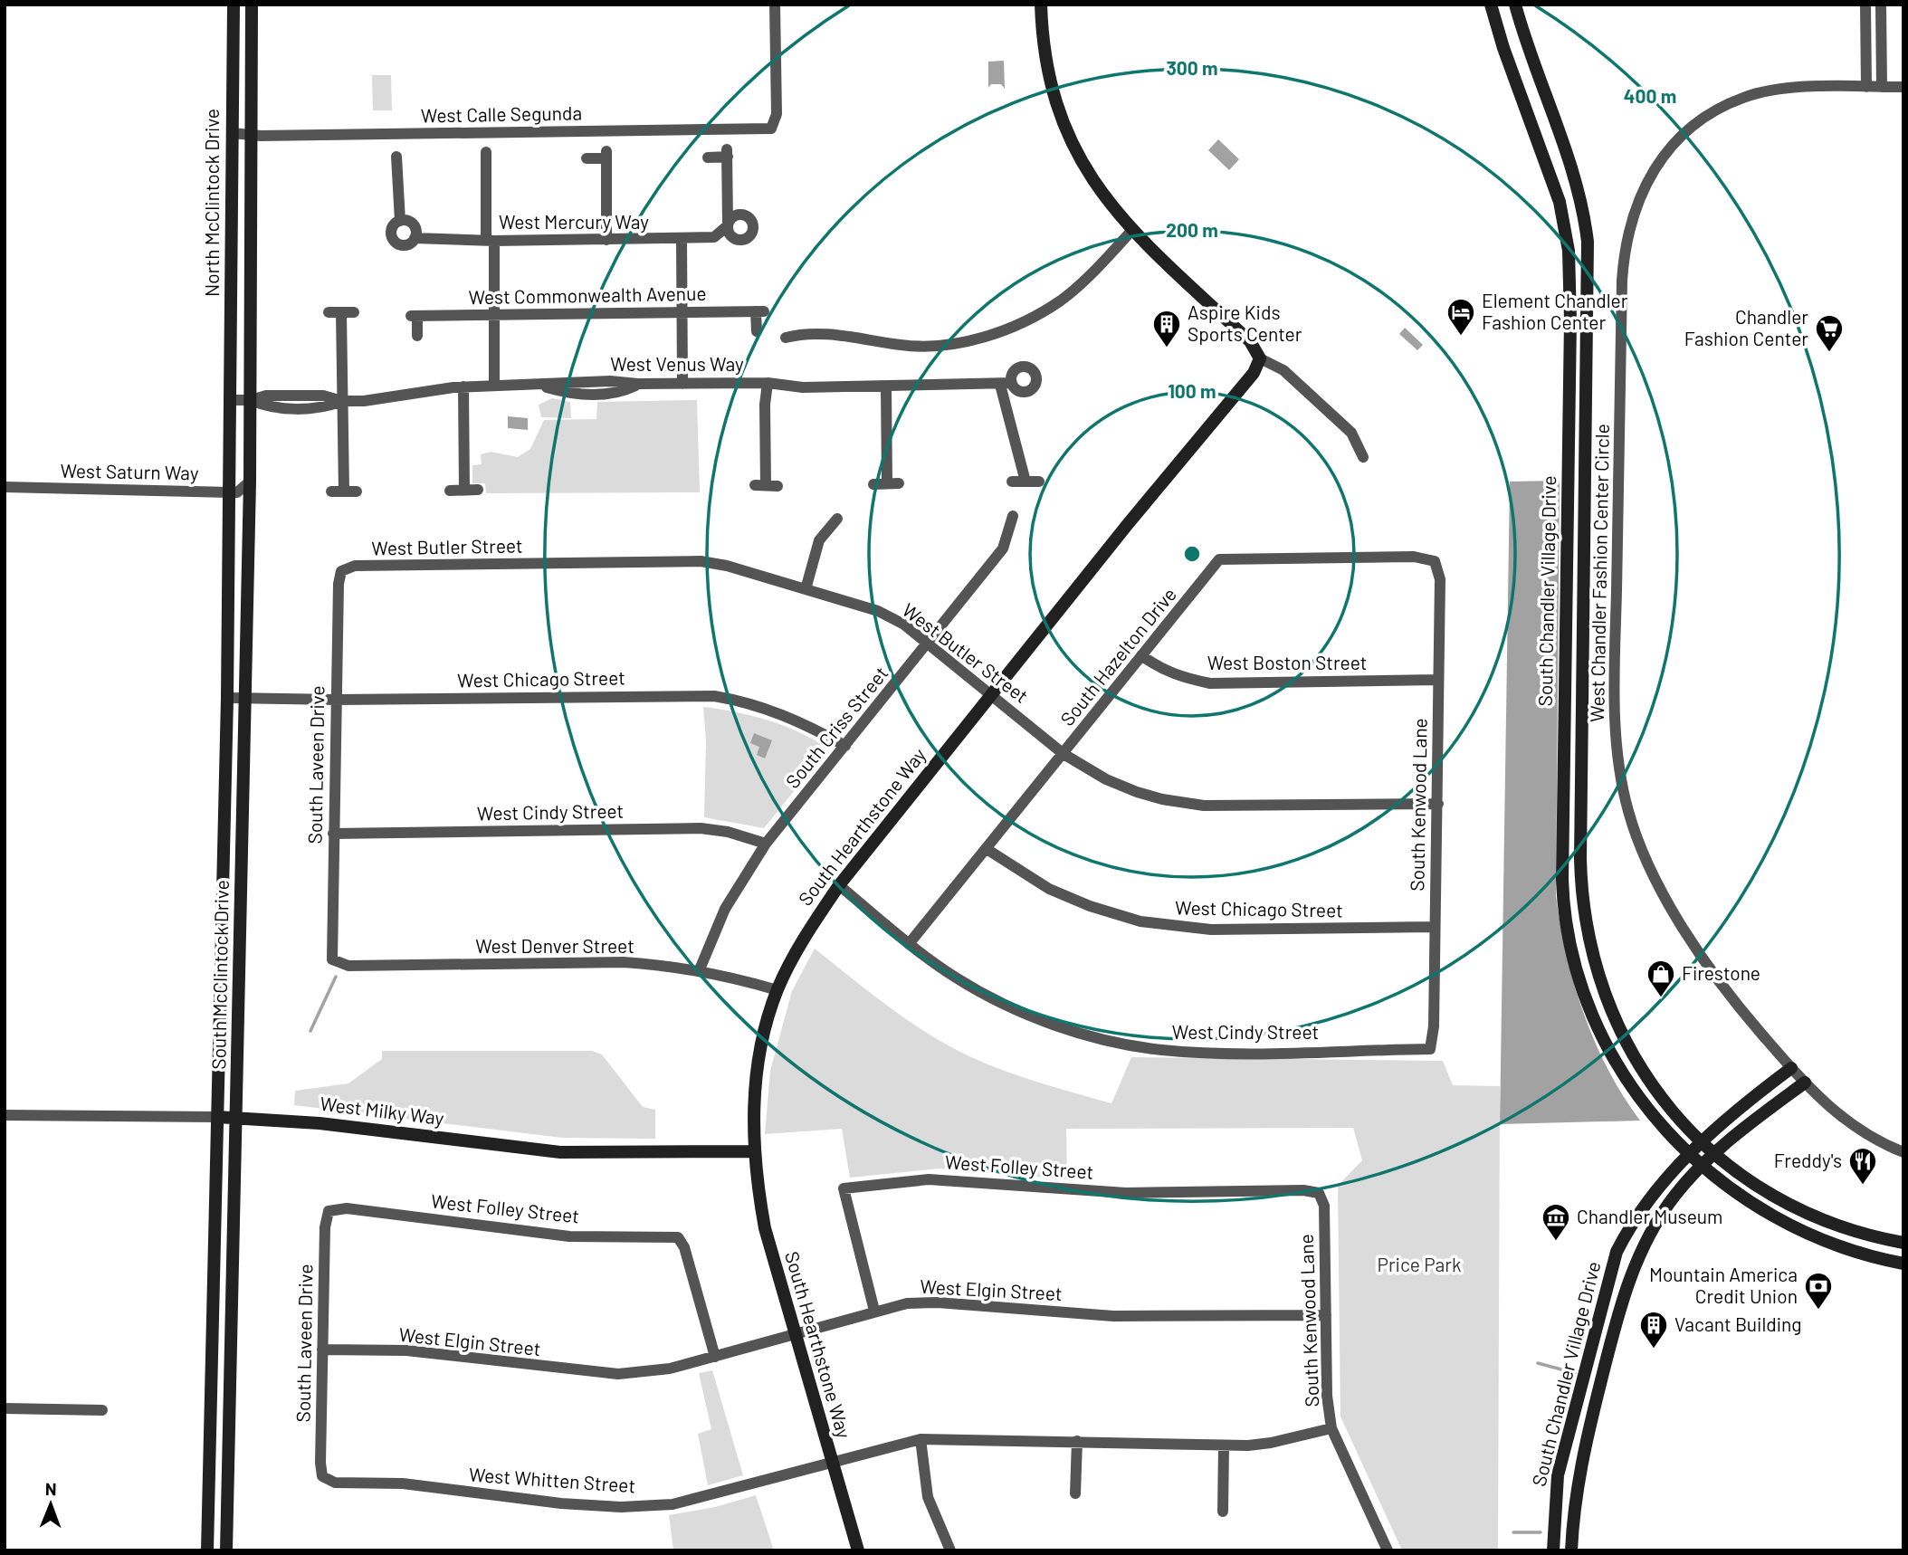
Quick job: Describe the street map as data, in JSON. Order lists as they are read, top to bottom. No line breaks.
{"streets":{"street":["West Calle Segunda","North McClintock Drive","West Mercury Way","West Commonwealth Avenue","West Venus Way","West Saturn Way","West Butler Street","West Chandler Fashion Center Circle","South Chandler Village Drive","South Hazelton Drive","West Boston Street","West Chicago Street","South Criss Street","South Laveen Drive","South Kenwood Lane","West Cindy Street","South Hearthstone Way","West Denver Street","South McClintock Drive","West Milky Way","West Folley Street","West Elgin Street","West Whitten Street"]},"crossings":[["West Calle Segunda","North McClintock Drive"],["North McClintock Drive","South McClintock Drive"],["West Saturn Way","South McClintock Drive"],["West Butler Street","South Hazelton Drive"],["West Butler Street","South Criss Street"],["West Butler Street","South Laveen Drive"],["West Butler Street","South Kenwood Lane"],["West Butler Street","South Hearthstone Way"],["West Chandler Fashion Center Circle","South Chandler Village Drive"],["South Hazelton Drive","West Boston Street"],["South Hazelton Drive","West Chicago Street"],["South Hazelton Drive","South Kenwood Lane"],["South Hazelton Drive","West Cindy Street"],["West Boston Street","South Kenwood Lane"],["West Chicago Street","South Criss Street"],["West Chicago Street","South Laveen Drive"],["West Chicago Street","South Kenwood Lane"],["West Chicago Street","South McClintock Drive"],["South Criss Street","West Cindy Street"],["South Criss Street","West Denver Street"],["South Laveen Drive","West Cindy Street"],["South Laveen Drive","West Denver Street"],["South Laveen Drive","West Folley Street"],["South Laveen Drive","West Elgin Street"],["South Laveen Drive","West Whitten Street"],["South Kenwood Lane","West Cindy Street"],["South Kenwood Lane","West Folley Street"],["South Kenwood Lane","West Elgin Street"],["South Kenwood Lane","West Whitten Street"],["West Cindy Street","South Hearthstone Way"],["South Hearthstone Way","West Denver Street"],["South Hearthstone Way","West Milky Way"],["South Hearthstone Way","West Elgin Street"],["South Hearthstone Way","West Whitten Street"],["South McClintock Drive","West Milky Way"],["West Folley Street","West Elgin Street"]],"parks":["Price Park"],"places":{"hotel":["Element Chandler Fashion Center"],"building":["Aspire Kids Sports Center","Vacant Building"],"supermarket":["Chandler Fashion Center"],"shop":["Firestone"],"restaurant":["Freddy's"],"museum":["Chandler Museum"],"bank":["Mountain America Credit Union"]},"north":"top","rings":["300 m","400 m","200 m","100 m"]}
